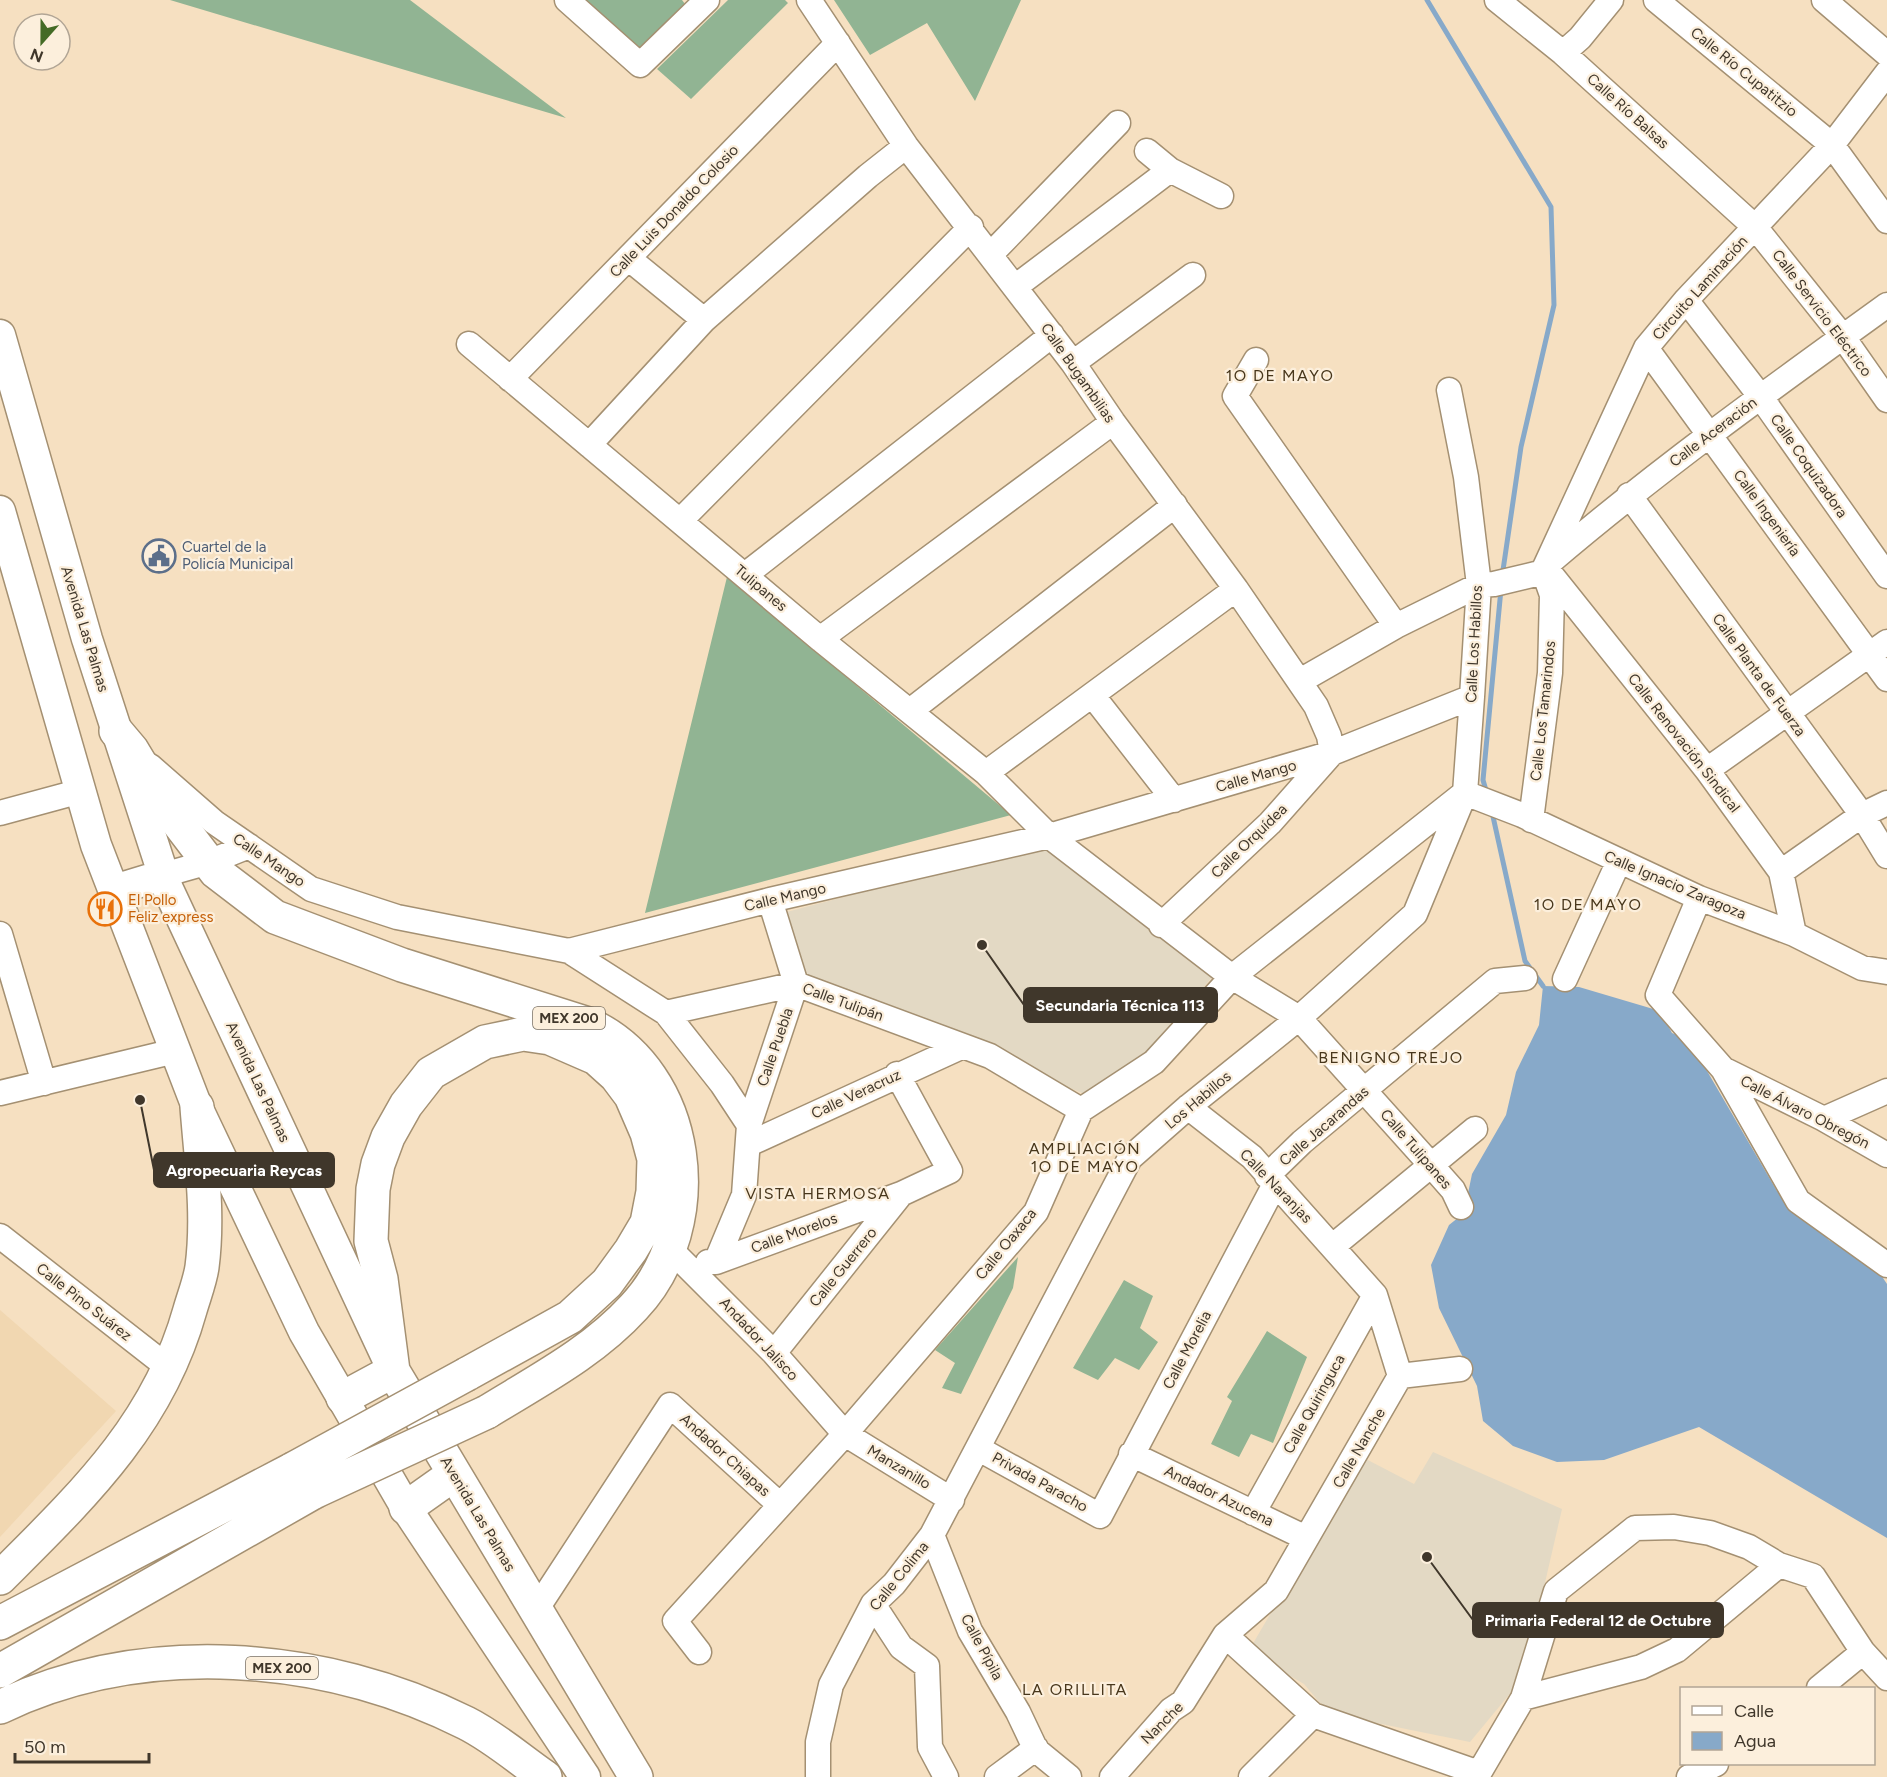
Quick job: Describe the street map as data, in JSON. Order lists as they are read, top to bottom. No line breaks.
{"streets":{"highway":["Avenida Las Palmas","MEX 200"],"street":["Calle Río Cupatitzio","Calle Río Balsas","Calle Luis Donaldo Colosio","Circuito Laminación","Calle Servicio Eléctrico","Calle Bugambilias","Calle Aceración","Calle Coquizadora","Calle Ingeniería","Tulipanes","Calle Los Habillos","Calle Planta de Fuerza","Calle Los Tamarindos","Calle Renovación Sindical","Calle Mango","Calle Orquídea","Calle Ignacio Zaragoza","Calle Tulipán","Calle Puebla","Calle Veracruz","Los Habillos","Calle Álvaro Obregón","Calle Jacarandas","Calle Tulipanes","Calle Naranjas","Calle Morelos","Calle Oaxaca","Calle Guerrero","Calle Pino Suárez","Andador Jalisco","Calle Morelia","Calle Quiringuca","Calle Nanche","Andador Chiapas","Manzanillo","Privada Paracho","Andador Azucena","Calle Colima","Calle Pípila","Nanche"]},"crossings":[["Calle Río Cupatitzio","Circuito Laminación"],["Calle Río Balsas","Circuito Laminación"],["Calle Río Balsas","Calle Servicio Eléctrico"],["Calle Luis Donaldo Colosio","Calle Bugambilias"],["Calle Luis Donaldo Colosio","Tulipanes"],["Circuito Laminación","Calle Servicio Eléctrico"],["Circuito Laminación","Calle Aceración"],["Circuito Laminación","Calle Coquizadora"],["Circuito Laminación","Calle Ingeniería"],["Circuito Laminación","Calle Los Tamarindos"],["Circuito Laminación","Calle Renovación Sindical"],["Calle Servicio Eléctrico","Calle Aceración"],["Calle Bugambilias","Calle Aceración"],["Calle Bugambilias","Calle Mango"],["Calle Bugambilias","Calle Orquídea"],["Calle Aceración","Calle Coquizadora"],["Calle Aceración","Calle Ingeniería"],["Calle Aceración","Calle Los Habillos"],["Calle Aceración","Calle Planta de Fuerza"],["Calle Aceración","Calle Los Tamarindos"],["Calle Aceración","Calle Renovación Sindical"],["Tulipanes","Calle Mango"],["Tulipanes","Calle Tulipanes"],["Avenida Las Palmas","Calle Mango"],["Avenida Las Palmas","MEX 200"],["Avenida Las Palmas","Andador Chiapas"],["Calle Los Habillos","Calle Mango"],["Calle Los Habillos","Calle Ignacio Zaragoza"],["Calle Los Habillos","Los Habillos"],["Calle Los Tamarindos","Calle Renovación Sindical"],["Calle Los Tamarindos","Calle Ignacio Zaragoza"],["Calle Renovación Sindical","Calle Ignacio Zaragoza"],["Calle Mango","Calle Orquídea"],["Calle Mango","MEX 200"],["Calle Mango","Calle Tulipanes"],["Calle Orquídea","Calle Tulipanes"],["Calle Ignacio Zaragoza","Los Habillos"],["Calle Tulipán","Calle Puebla"],["Calle Tulipán","Calle Veracruz"],["Calle Tulipán","Calle Oaxaca"],["MEX 200","Calle Morelos"],["MEX 200","Andador Jalisco"],["Calle Puebla","Calle Veracruz"],["Calle Puebla","Calle Morelos"],["Calle Veracruz","Calle Guerrero"],["Los Habillos","Calle Tulipanes"],["Los Habillos","Calle Naranjas"],["Los Habillos","Privada Paracho"],["Los Habillos","Calle Colima"],["Calle Jacarandas","Calle Tulipanes"],["Calle Jacarandas","Calle Naranjas"],["Calle Jacarandas","Calle Morelia"],["Calle Naranjas","Calle Morelia"],["Calle Morelos","Calle Guerrero"],["Calle Morelos","Andador Jalisco"],["Calle Oaxaca","Andador Jalisco"],["Calle Oaxaca","Manzanillo"],["Calle Guerrero","Andador Jalisco"],["Andador Jalisco","Manzanillo"],["Calle Morelia","Privada Paracho"],["Calle Morelia","Andador Azucena"],["Calle Quiringuca","Andador Azucena"],["Calle Nanche","Andador Azucena"],["Calle Nanche","Nanche"],["Manzanillo","Calle Colima"],["Privada Paracho","Calle Colima"],["Calle Colima","Calle Pípila"]],"districts":["1O DE MAYO","1O DE MAYO","BENIGNO TREJO","AMPLIACIÓN 1O DE MAYO","VISTA HERMOSA","LA ORILLITA"],"places":{"public building":["Cuartel de la Policía Municipal"],"restaurant":["El Pollo Feliz express"],"other":["Secundaria Técnica 113","Agropecuaria Reycas","Primaria Federal 12 de Octubre"]},"legend":["Calle","Agua"],"scale_bar":"50 m","north":"bottom"}
